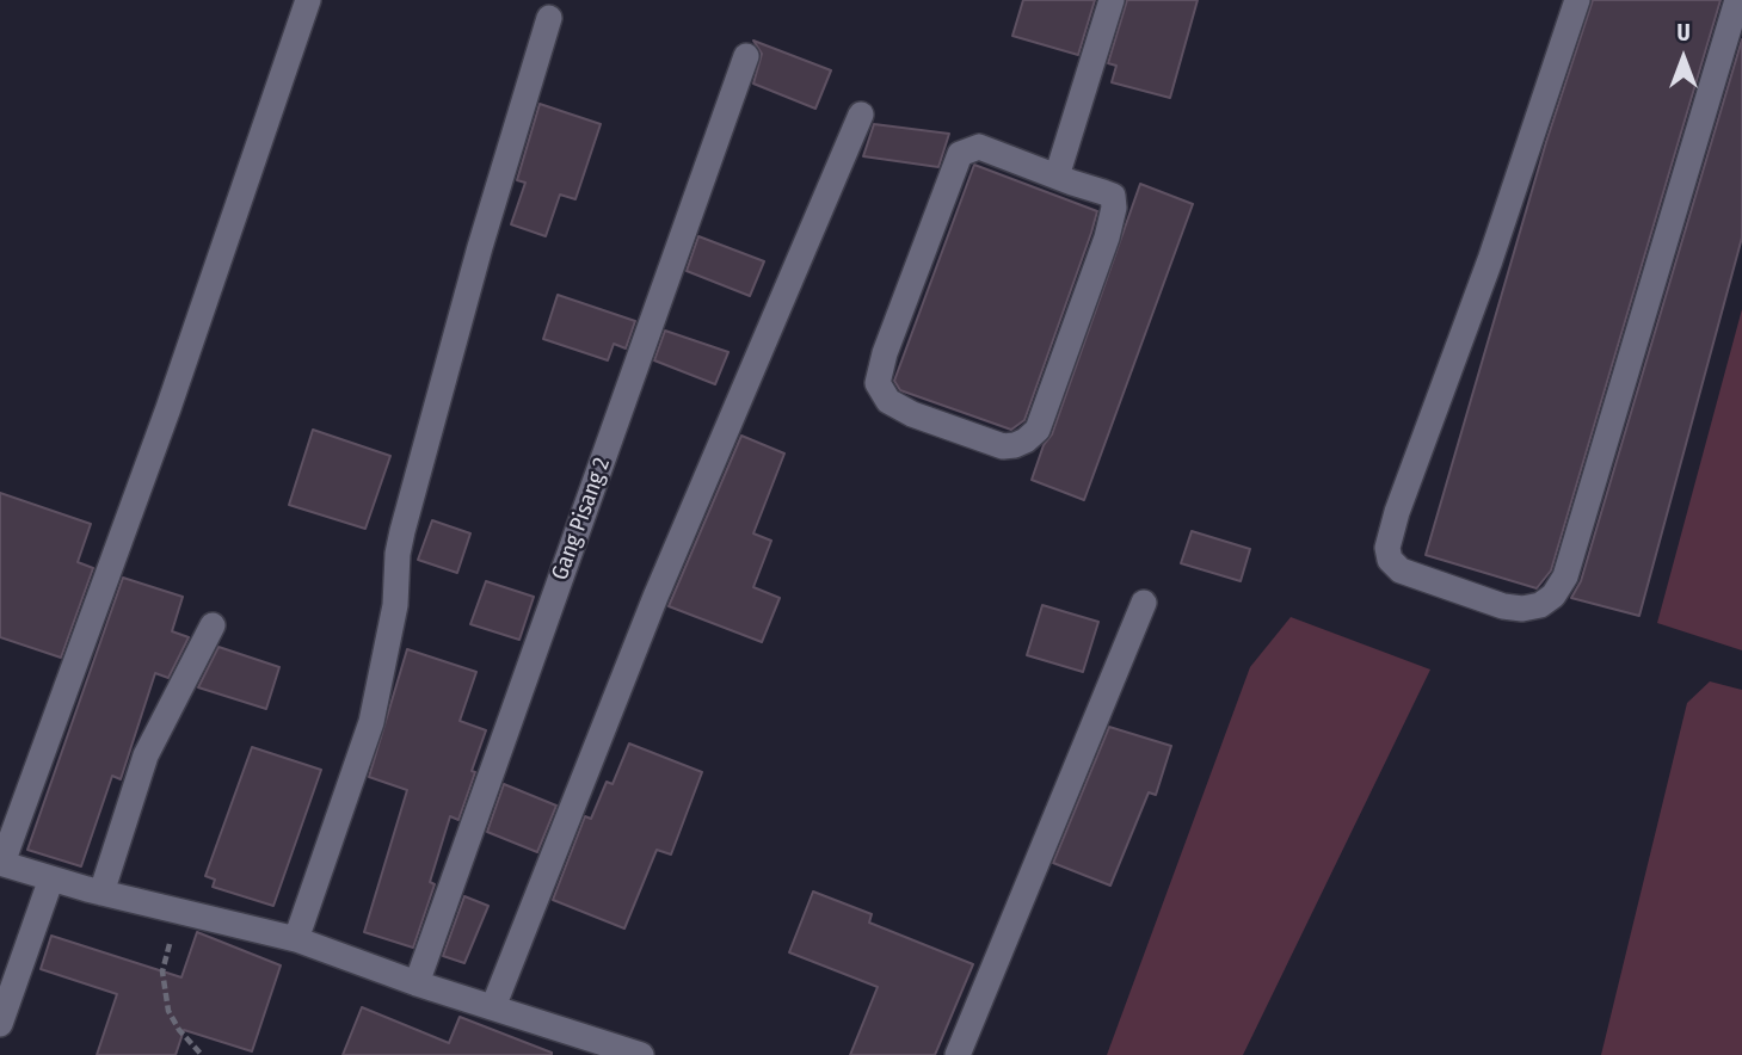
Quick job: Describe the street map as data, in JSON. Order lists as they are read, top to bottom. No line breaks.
{"streets":{"street":["Gang Pisang 2"]},"north":"top"}
